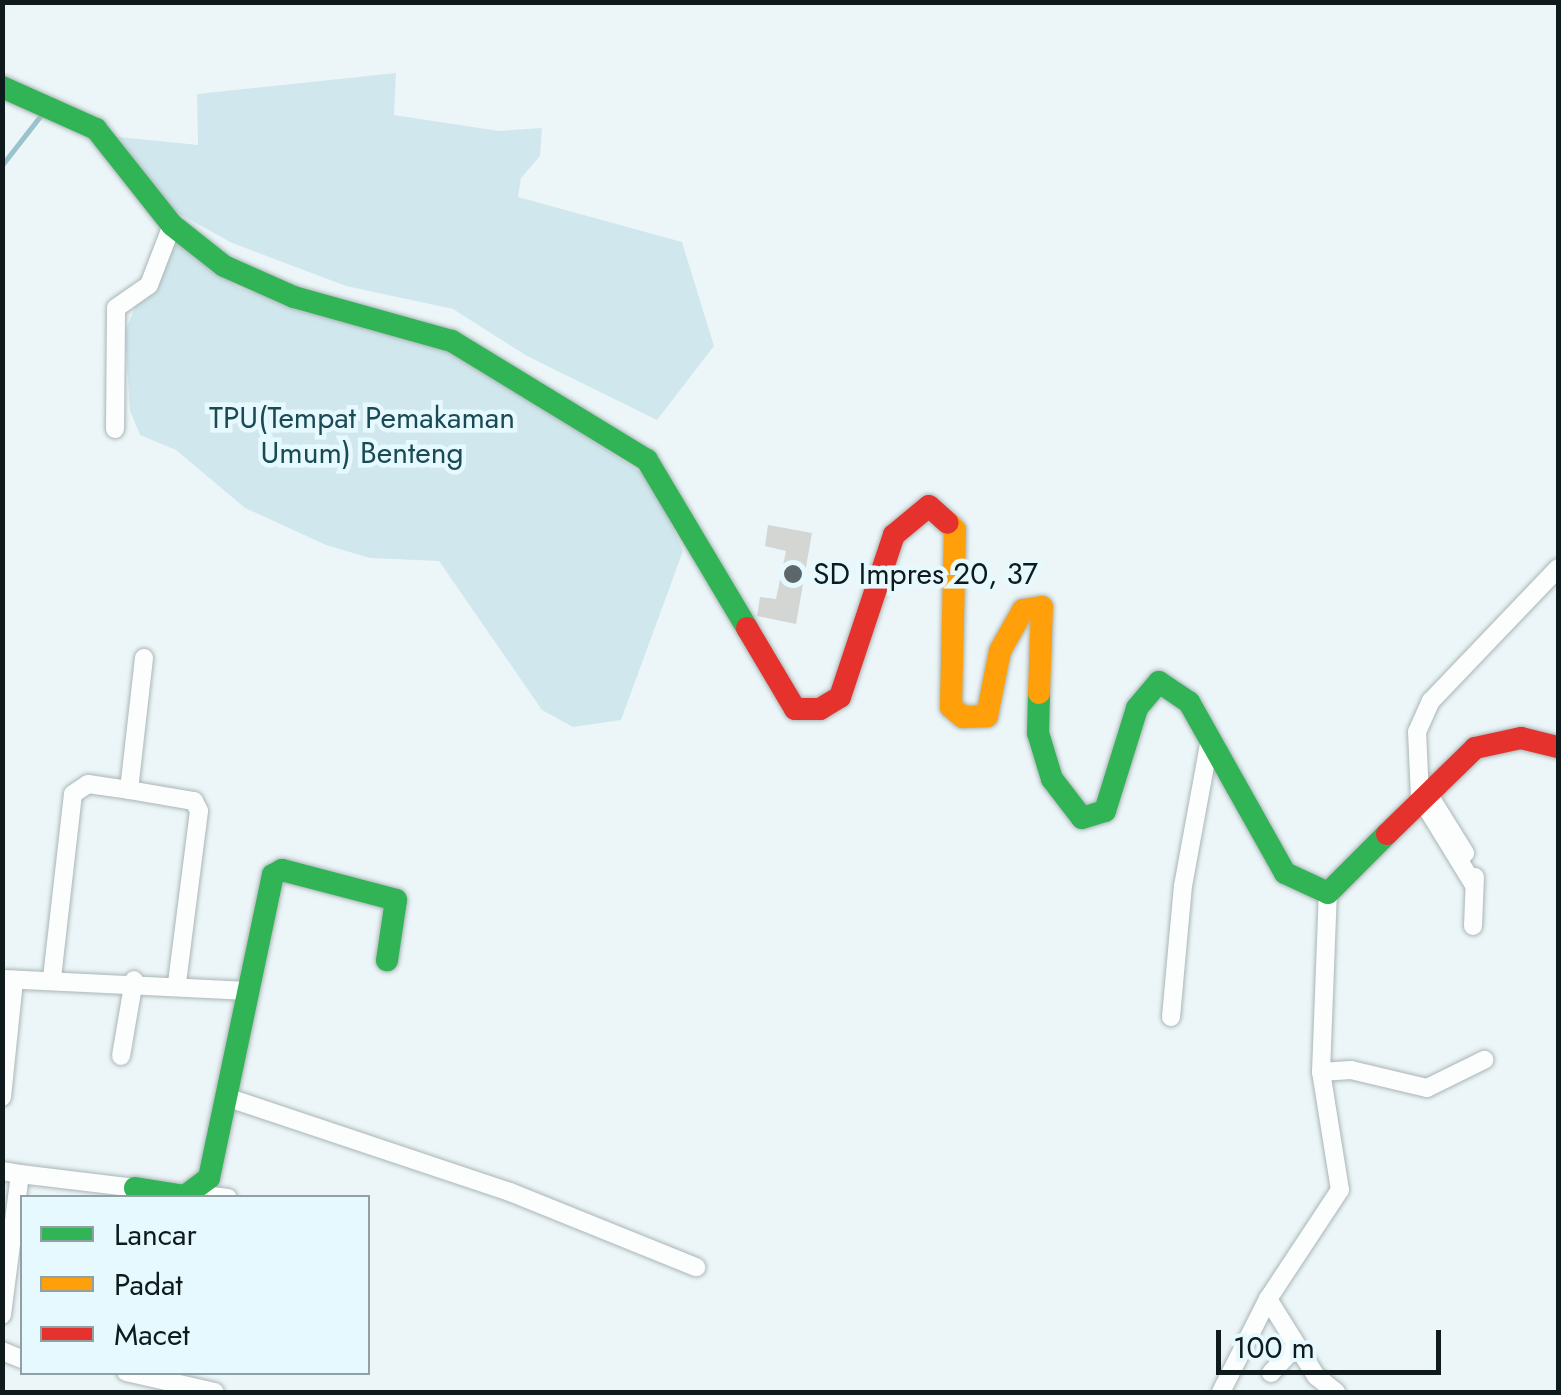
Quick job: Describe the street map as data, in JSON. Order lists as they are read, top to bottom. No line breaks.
{"parks":["TPU(Tempat Pemakaman Umum) Benteng"],"places":["SD Impres 20, 37"],"legend":["Lancar","Padat","Macet"],"scale_bar":"100 m"}
